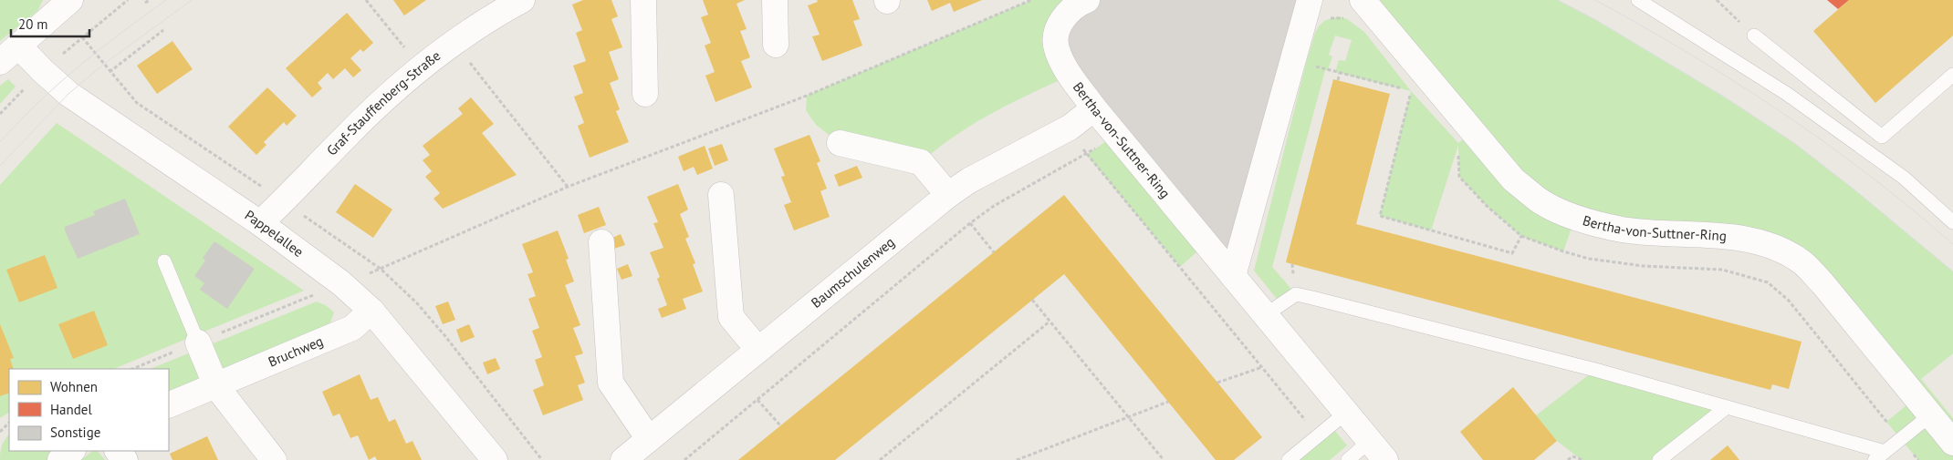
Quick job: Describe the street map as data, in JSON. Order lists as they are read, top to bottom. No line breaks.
{"streets":{"street":["Graf-Stauffenberg-Straße","Bertha-von-Suttner-Ring","Pappelallee","Baumschulenweg","Bruchweg"]},"crossings":[["Graf-Stauffenberg-Straße","Pappelallee"],["Bertha-von-Suttner-Ring","Baumschulenweg"],["Pappelallee","Bruchweg"]],"legend":["Wohnen","Handel","Sonstige"],"scale_bar":"20 m"}
